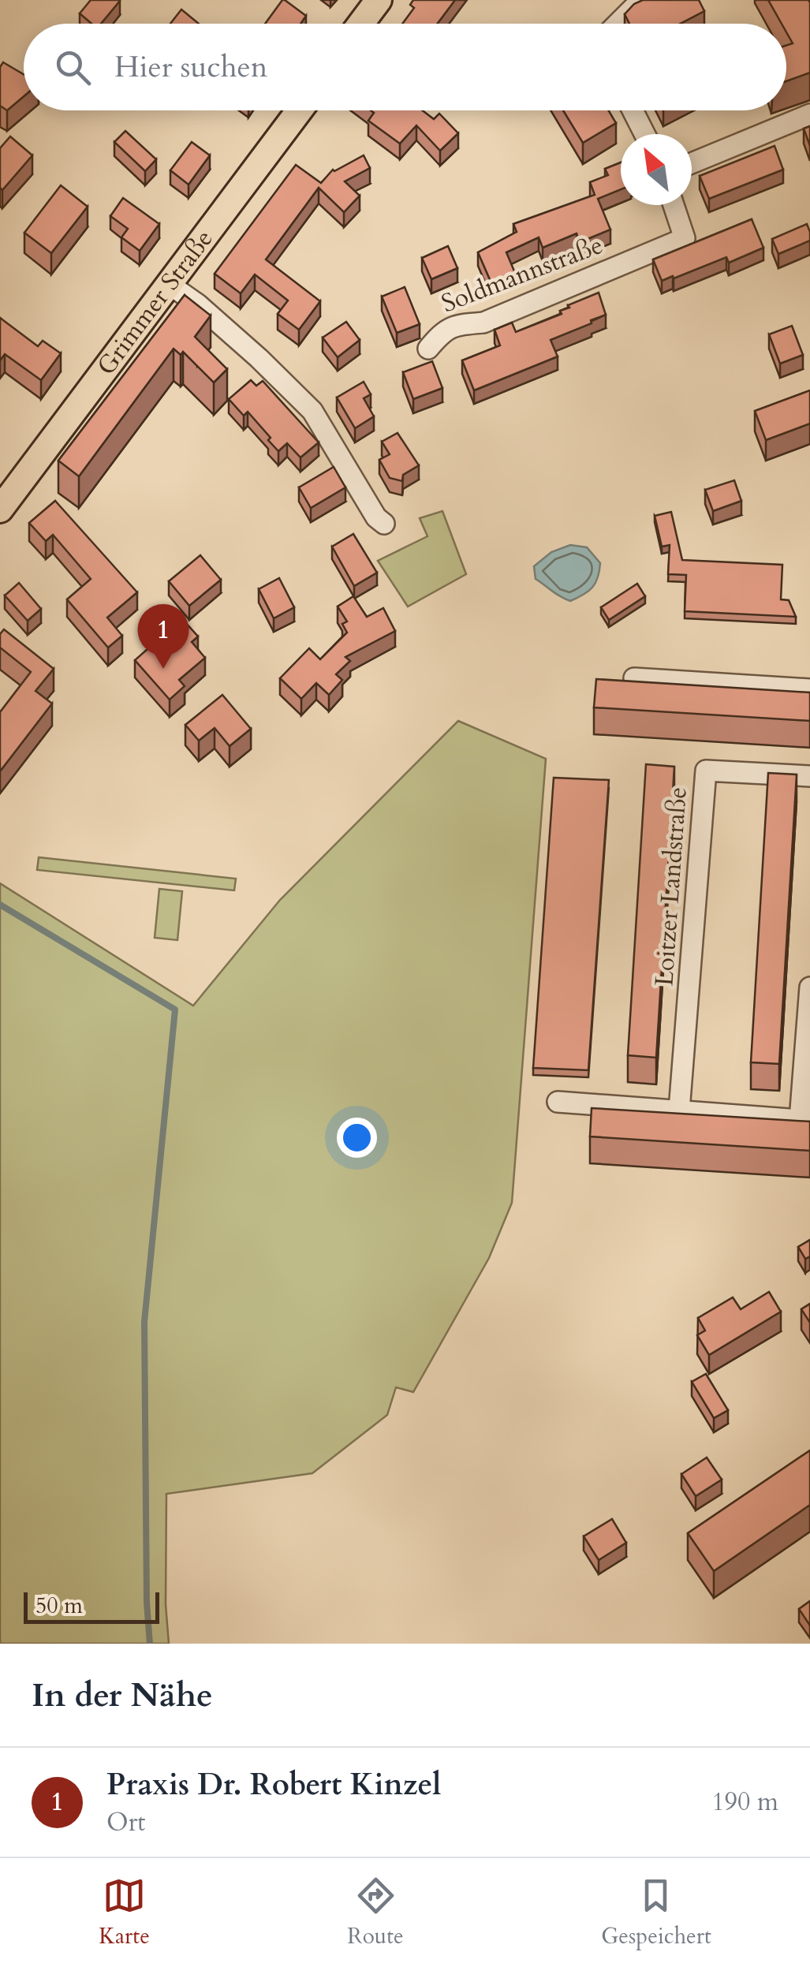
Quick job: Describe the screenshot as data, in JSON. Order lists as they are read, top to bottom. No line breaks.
{"streets":{"main road":["Grimmer Straße"],"street":["Soldmannstraße","Loitzer Landstraße"]},"scale_bar":"50 m","north":"top left","page":{"search":"Hier suchen","pins":"1","scale":"50 m","heading":"In der Nähe","list":[{"mark":"1","name":"Praxis Dr. Robert Kinzel","note":"Ort","value":"190 m"}],"nav":["Karte","Route","Gespeichert"]}}
